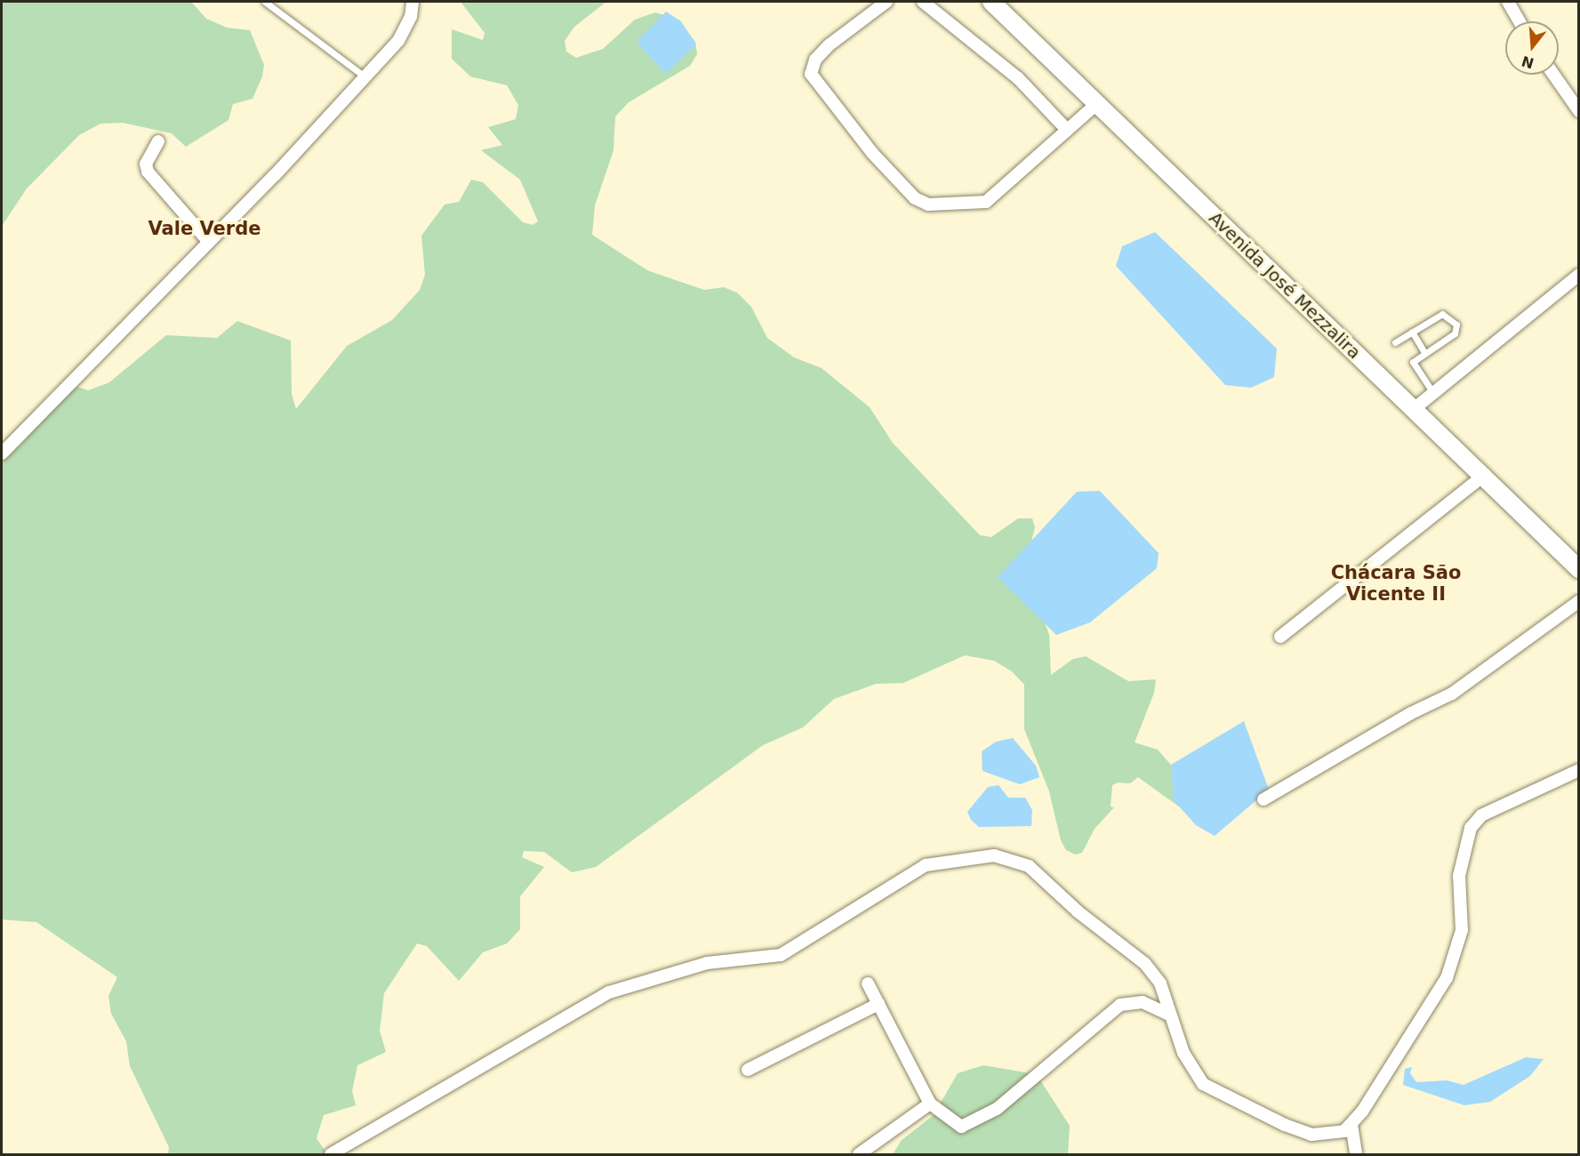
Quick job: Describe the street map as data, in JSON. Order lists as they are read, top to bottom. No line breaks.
{"streets":{"main road":["Avenida José Mezzalira"]},"districts":["Vale Verde","Chácara São Vicente II"],"north":"bottom"}
